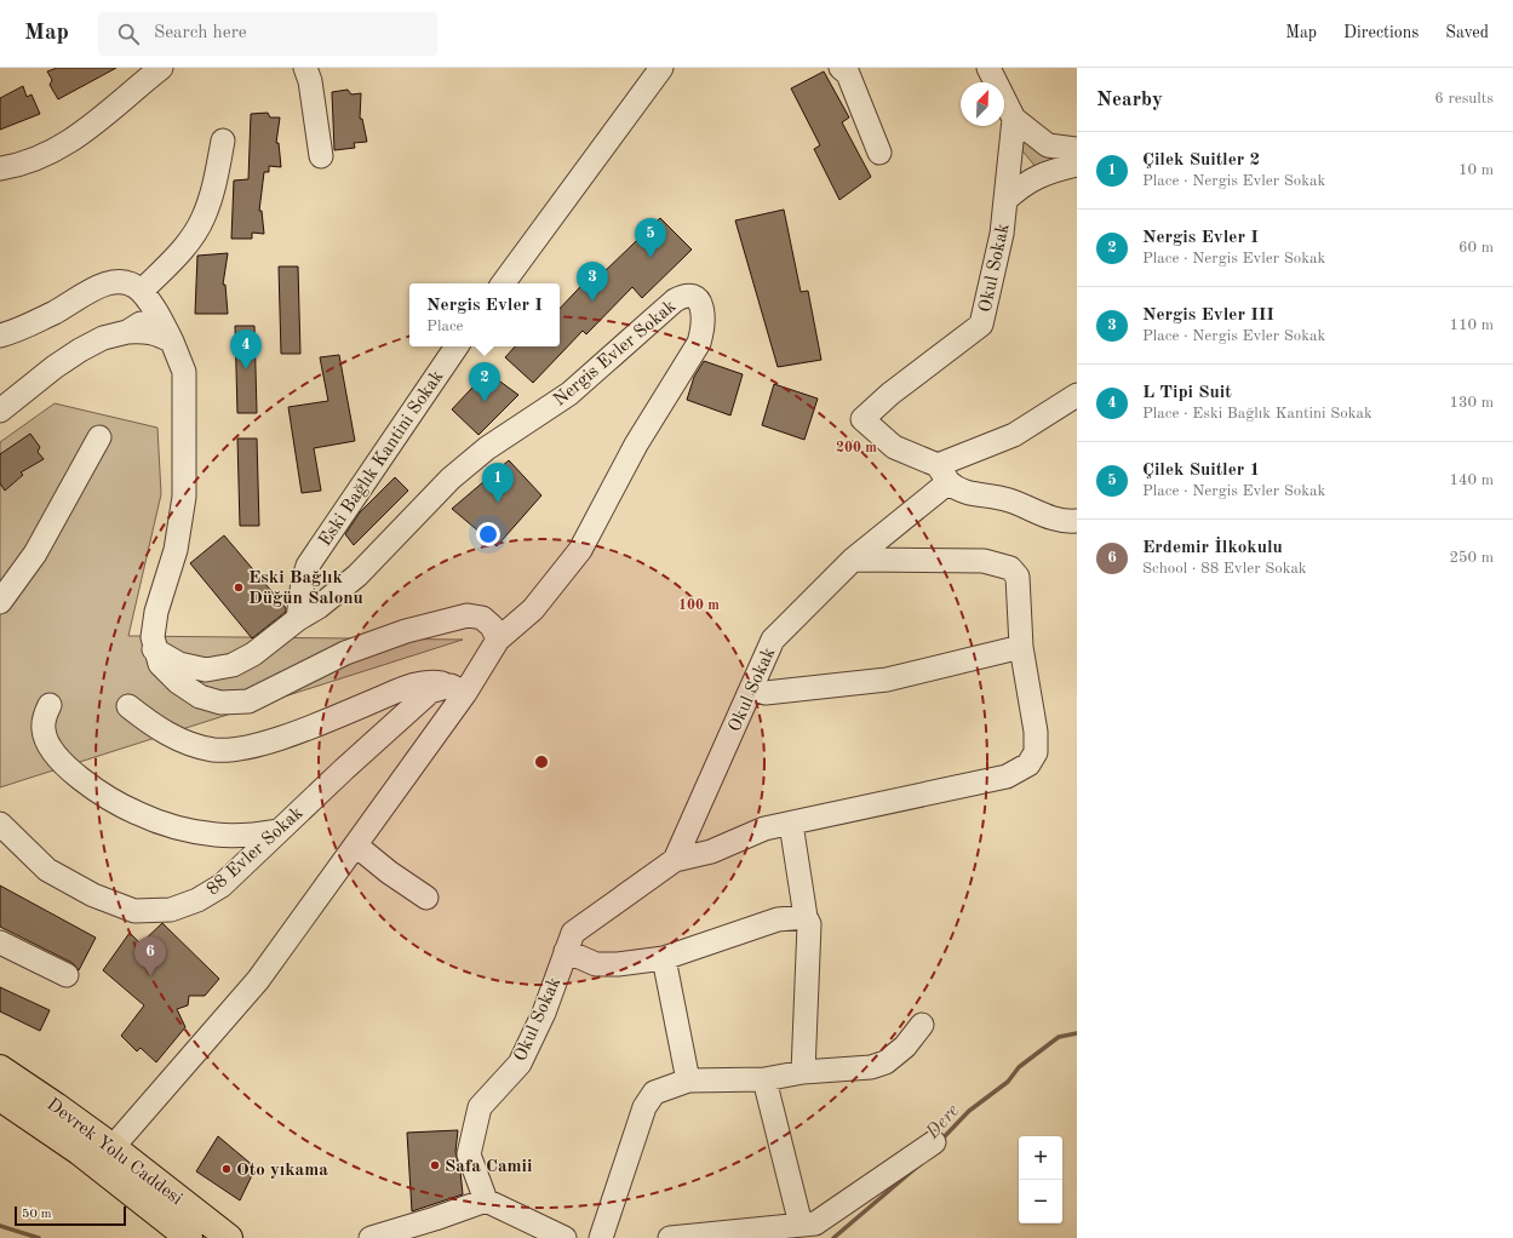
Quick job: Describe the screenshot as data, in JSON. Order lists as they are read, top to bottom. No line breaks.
{"streets":{"highway":["Devrek Yolu Caddesi"],"street":["Okul Sokak","Nergis Evler Sokak","Eski Bağlık Kantini Sokak","88 Evler Sokak"]},"crossings":[["Nergis Evler Sokak","Eski Bağlık Kantini Sokak"]],"water":["Dere"],"places":["Eski Bağlık Düğün Salonu","Safa Camii","Oto yıkama"],"scale_bar":"50 m","north":"top right","page":{"header":"Map","search":"Search here","nav":["Map","Directions","Saved"],"heading":["Nearby","6 results"],"list":[{"mark":"1","name":"Çilek Suitler 2","note":"Place · Nergis Evler Sokak","value":"10 m"},{"mark":"2","name":"Nergis Evler I","note":"Place · Nergis Evler Sokak","value":"60 m"},{"mark":"3","name":"Nergis Evler III","note":"Place · Nergis Evler Sokak","value":"110 m"},{"mark":"4","name":"L Tipi Suit","note":"Place · Eski Bağlık Kantini Sokak","value":"130 m"},{"mark":"5","name":"Çilek Suitler 1","note":"Place · Nergis Evler Sokak","value":"140 m"},{"mark":"6","name":"Erdemir İlkokulu","note":"School · 88 Evler Sokak","value":"250 m"}],"pins":["5","3","4","2","1","6"],"popup":["Nergis Evler I","Place"],"map_buttons":["+","−"],"scale":"50 m"},"rings":["200 m","100 m"]}
